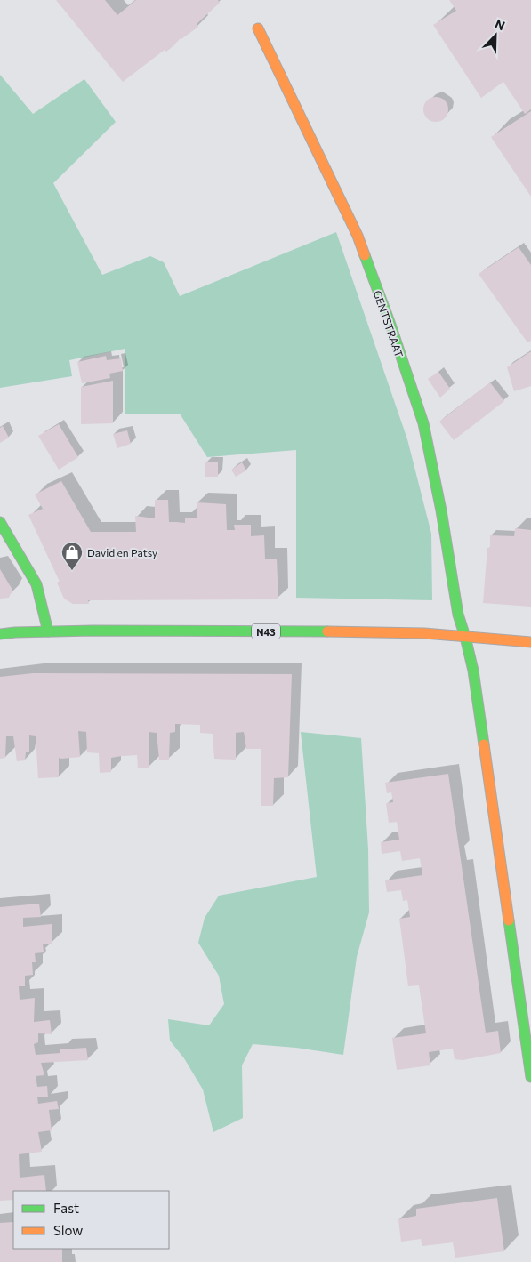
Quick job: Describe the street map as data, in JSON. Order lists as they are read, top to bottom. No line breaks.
{"streets":{"street":["GENTSTRAAT","N43"]},"crossings":[["GENTSTRAAT","N43"]],"places":{"shop":["David en Patsy"]},"legend":["Fast","Slow"],"north":"top right"}
